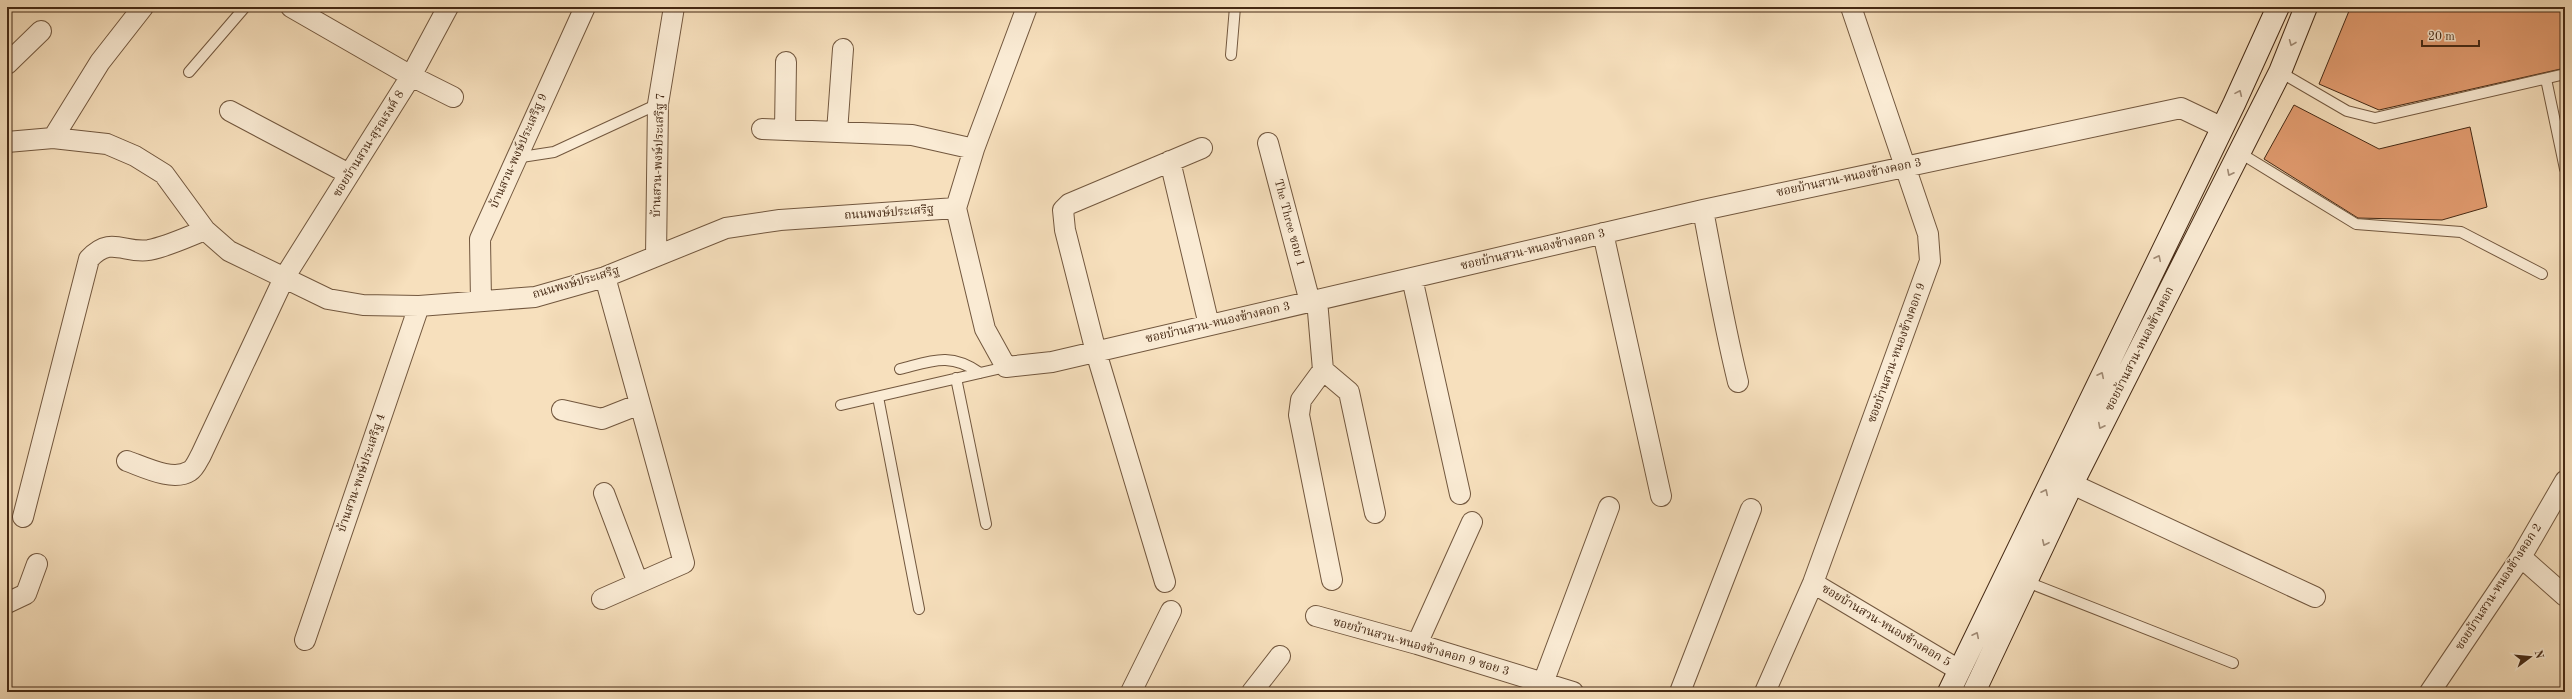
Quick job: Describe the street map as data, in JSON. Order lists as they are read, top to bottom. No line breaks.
{"streets":{"main road":["ซอยบ้านสวน-หนองข้างคอก"],"street":["ซอยบ้านสวน-สุรณรงค์ 8","บ้านสวน-พงษ์ประเสริฐ 9","บ้านสวน-พงษ์ประเสริฐ 7","ซอยบ้านสวน-หนองข้างคอก 3","ถนนพงษ์ประเสริฐ","The Three ซอย 1","ซอยบ้านสวน-หนองข้างคอก 9","บ้านสวน-พงษ์ประเสริฐ 4","ซอยบ้านสวน-หนองข้างคอก 2","ซอยบ้านสวน-หนองข้างคอก 5","ซอยบ้านสวน-หนองข้างคอก 9 ซอย 3"]},"crossings":[["ซอยบ้านสวน-สุรณรงค์ 8","ถนนพงษ์ประเสริฐ"],["บ้านสวน-พงษ์ประเสริฐ 9","ถนนพงษ์ประเสริฐ"],["บ้านสวน-พงษ์ประเสริฐ 7","ถนนพงษ์ประเสริฐ"],["ซอยบ้านสวน-หนองข้างคอก 3","The Three ซอย 1"],["ซอยบ้านสวน-หนองข้างคอก 3","ซอยบ้านสวน-หนองข้างคอก"],["ซอยบ้านสวน-หนองข้างคอก 3","ซอยบ้านสวน-หนองข้างคอก 9"],["ถนนพงษ์ประเสริฐ","บ้านสวน-พงษ์ประเสริฐ 4"],["ซอยบ้านสวน-หนองข้างคอก","ซอยบ้านสวน-หนองข้างคอก 5"],["ซอยบ้านสวน-หนองข้างคอก 9","ซอยบ้านสวน-หนองข้างคอก 5"]],"scale_bar":"20 m","north":"right"}
